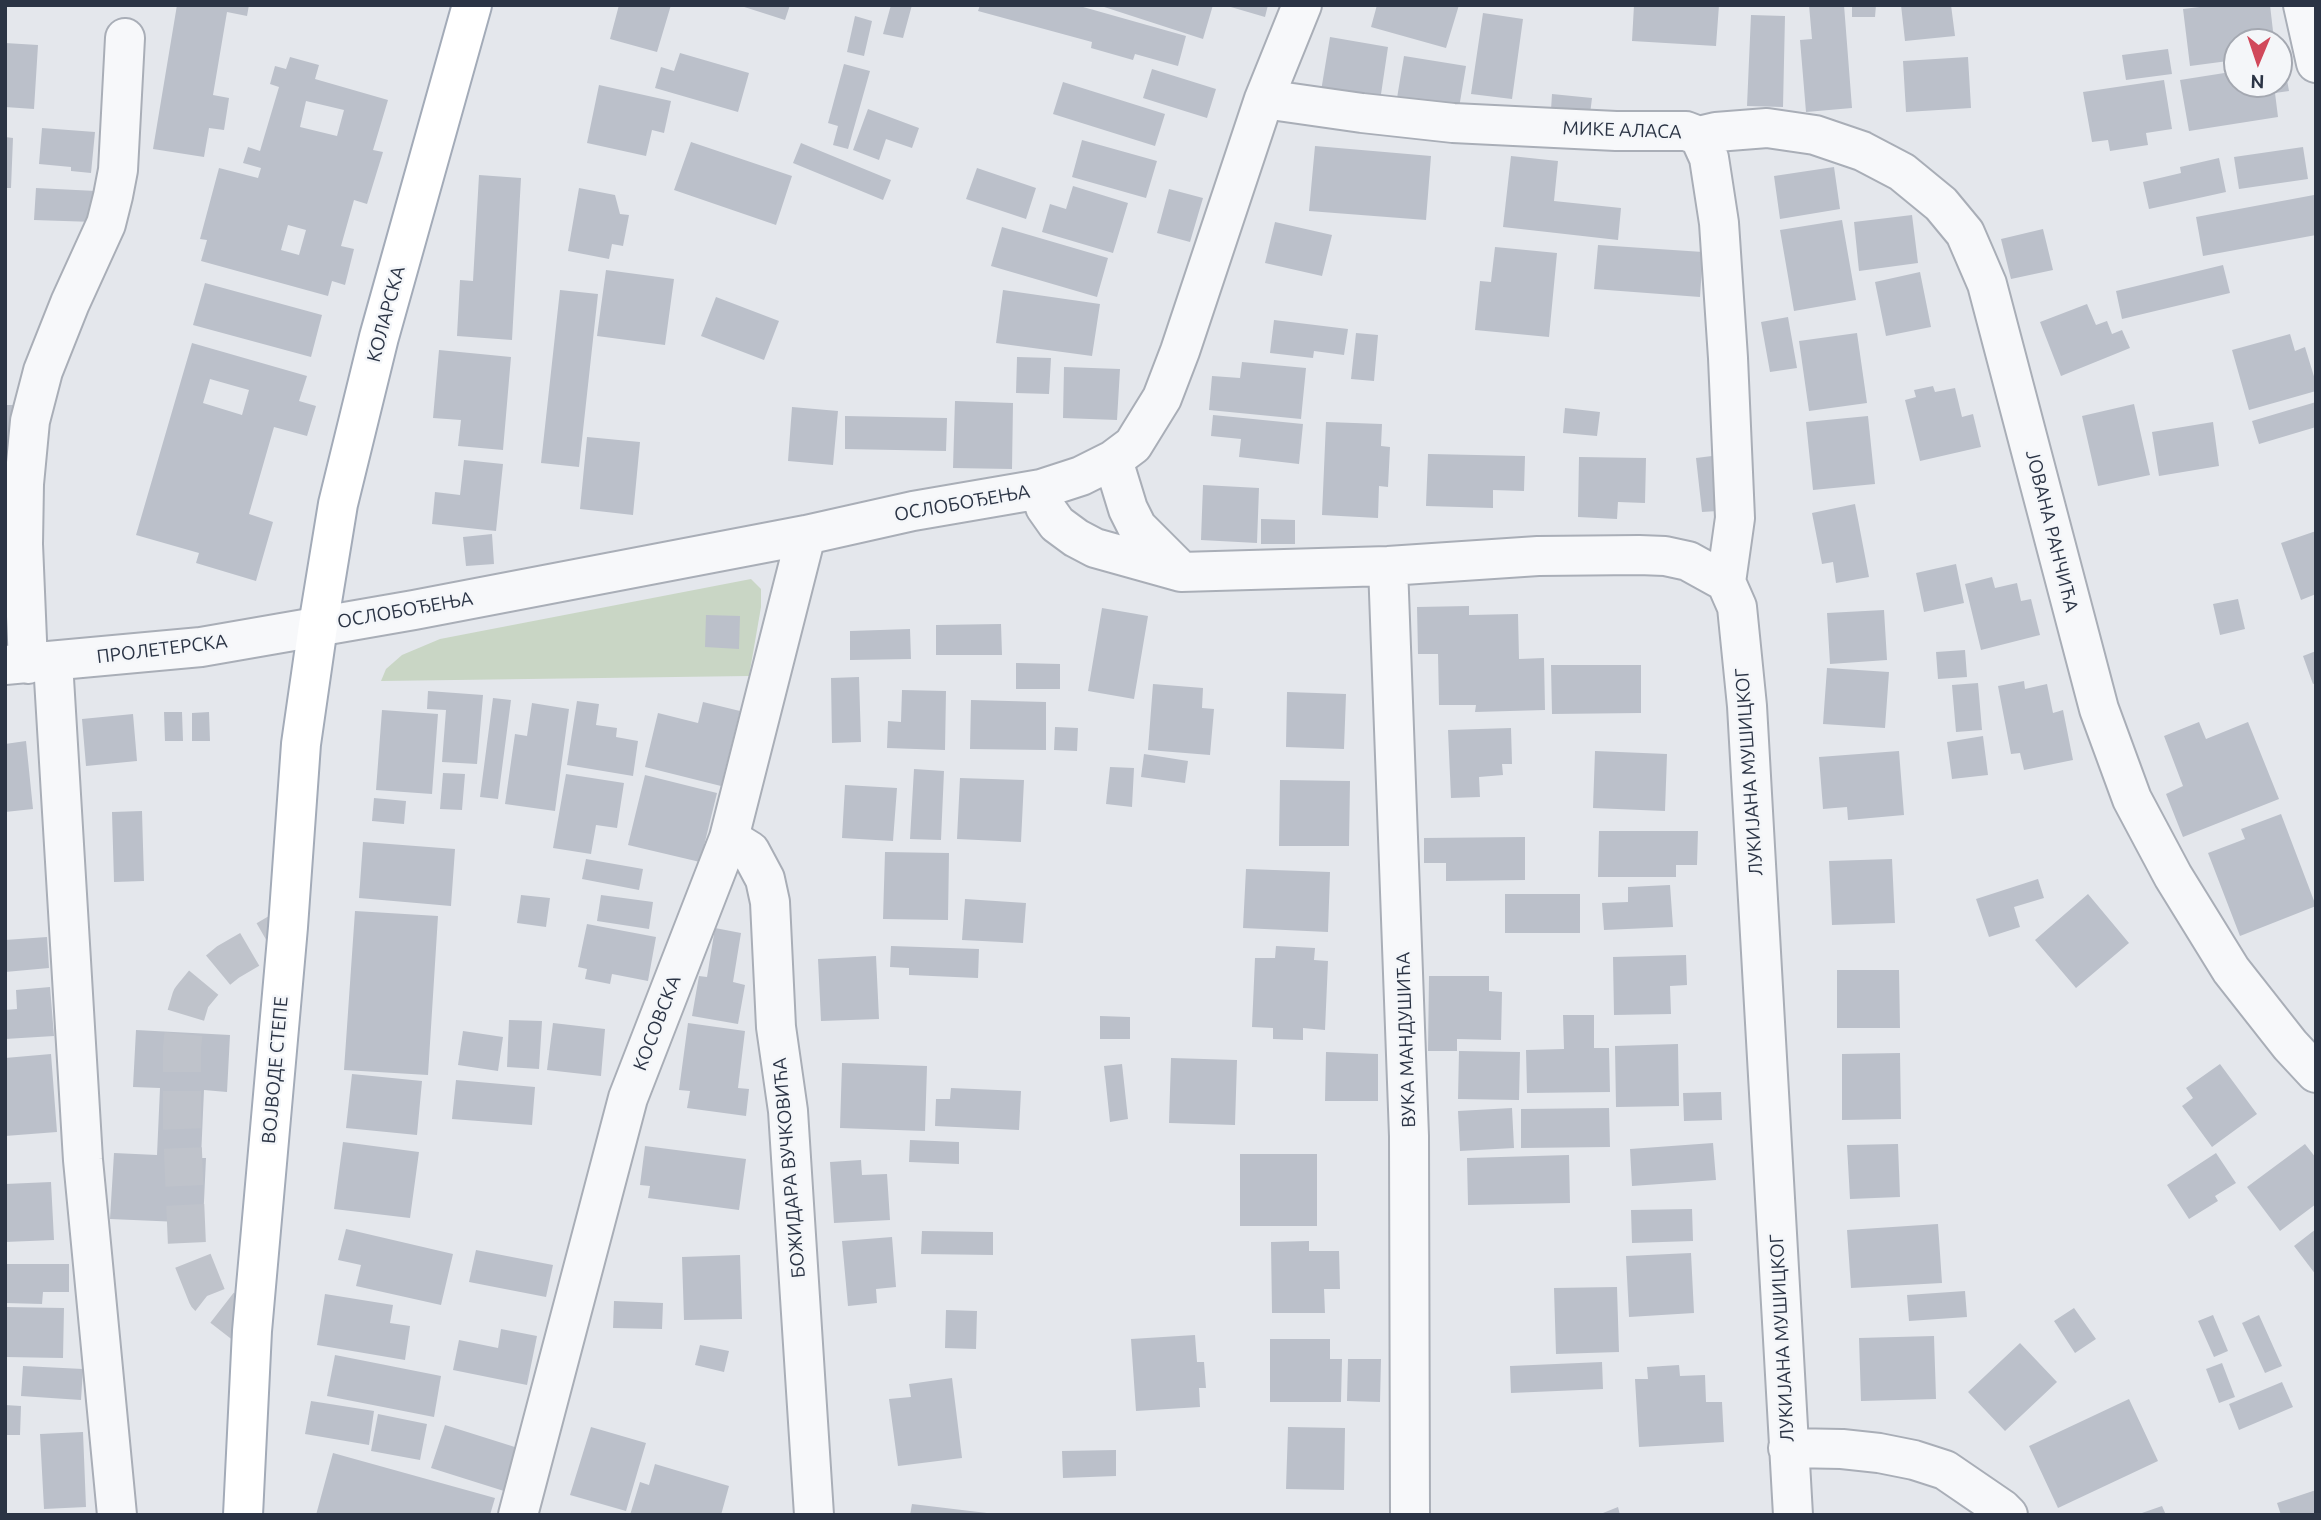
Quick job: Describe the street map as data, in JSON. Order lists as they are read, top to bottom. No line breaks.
{"streets":{"main road":["КОЛАРСКА","ВОЈВОДЕ СТЕПЕ"],"street":["МИКЕ АЛАСА","ОСЛОБОЂЕЊА","ЈОВАНА РАНЧИЋА","ПРОЛЕТЕРСКА","ЛУКИЈАНА МУШИЦКОГ","КОСОВСКА","ВУКА МАНДУШИЋА","БОЖИДАРА ВУЧКОВИЋА"]},"crossings":[["МИКЕ АЛАСА","ОСЛОБОЂЕЊА"],["МИКЕ АЛАСА","ЈОВАНА РАНЧИЋА"],["МИКЕ АЛАСА","ЛУКИЈАНА МУШИЦКОГ"],["КОЛАРСКА","ОСЛОБОЂЕЊА"],["КОЛАРСКА","ПРОЛЕТЕРСКА"],["КОЛАРСКА","ВОЈВОДЕ СТЕПЕ"],["ОСЛОБОЂЕЊА","ПРОЛЕТЕРСКА"],["ОСЛОБОЂЕЊА","КОСОВСКА"],["ОСЛОБОЂЕЊА","ВОЈВОДЕ СТЕПЕ"],["ПРОЛЕТЕРСКА","ВОЈВОДЕ СТЕПЕ"],["КОСОВСКА","БОЖИДАРА ВУЧКОВИЋА"]],"north":"bottom"}
